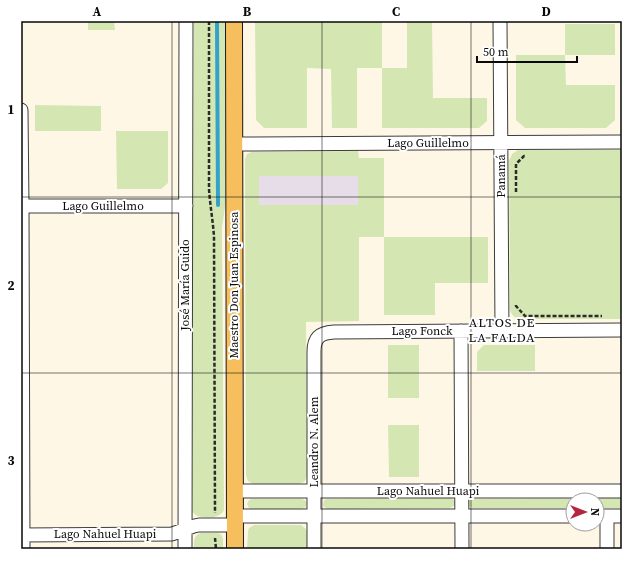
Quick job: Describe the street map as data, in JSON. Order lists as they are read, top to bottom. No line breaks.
{"streets":{"main road":["Maestro Don Juan Espinosa"],"street":["Lago Guillelmo","Panamá","José María Guido","Lago Fonck","Leandro N. Alem","Lago Nahuel Huapi"]},"crossings":[["Lago Guillelmo","Panamá"],["Lago Guillelmo","José María Guido"],["Lago Guillelmo","Maestro Don Juan Espinosa"],["Panamá","Lago Fonck"],["José María Guido","Lago Nahuel Huapi"],["Maestro Don Juan Espinosa","Lago Nahuel Huapi"],["Lago Fonck","Leandro N. Alem"],["Leandro N. Alem","Lago Nahuel Huapi"]],"districts":["ALTOS DE LA FALDA"],"scale_bar":"50 m","north":"right","grid":{"columns":["A","B","C","D"],"rows":["1","2","3"]}}
